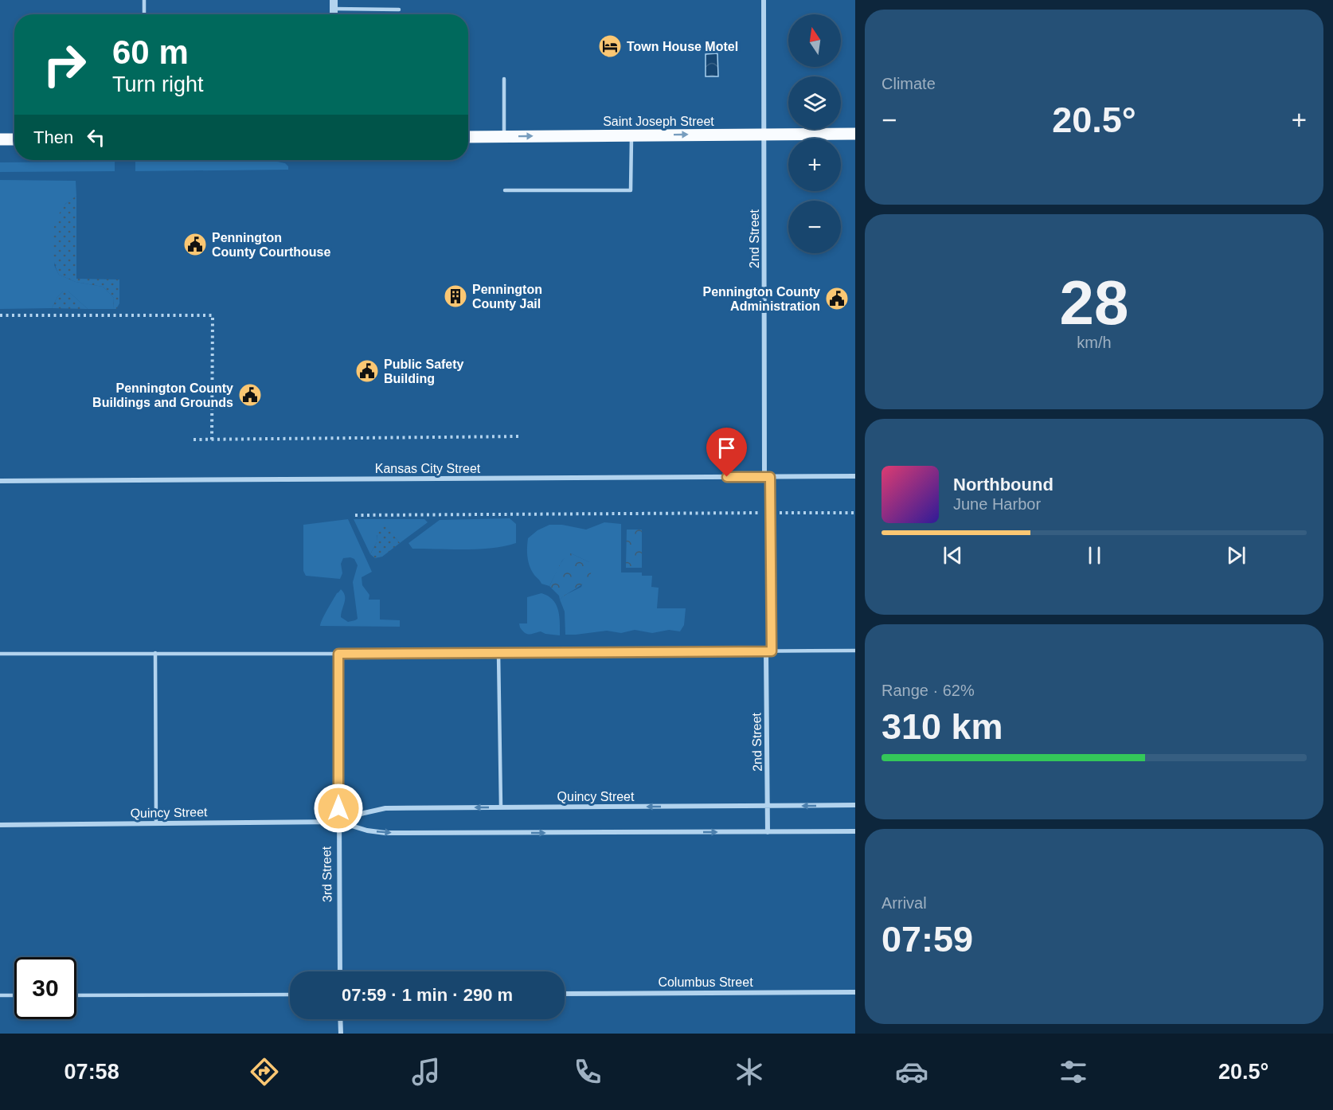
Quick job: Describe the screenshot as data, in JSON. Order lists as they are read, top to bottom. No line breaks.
{"streets":{"main road":["Saint Joseph Street"],"street":["2nd Street","Kansas City Street","Quincy Street","3rd Street","Columbus Street"]},"crossings":[["Saint Joseph Street","2nd Street"],["2nd Street","Kansas City Street"],["2nd Street","Quincy Street"],["Quincy Street","3rd Street"]],"one_way":["Saint Joseph Street"],"places":{"hotel":["Town House Motel"],"public building":["Pennington County Courthouse","Pennington County Administration","Public Safety Building","Pennington County Buildings and Grounds"],"building":["Pennington County Jail"]},"north":"top","page":{"tile":["Climate",["28","km/h"],["Range · 62%","310 km"],["Arrival","07:59"]],"map_buttons":["+","−"],"turn":["60 m","Turn right"],"heat":["−","20.5°","+"],"then":"Then","song":["Northbound","June Harbor"],"limit":"30","trip":"07:59 · 1 min · 290 m","tabs":["07:58","20.5°"]}}
